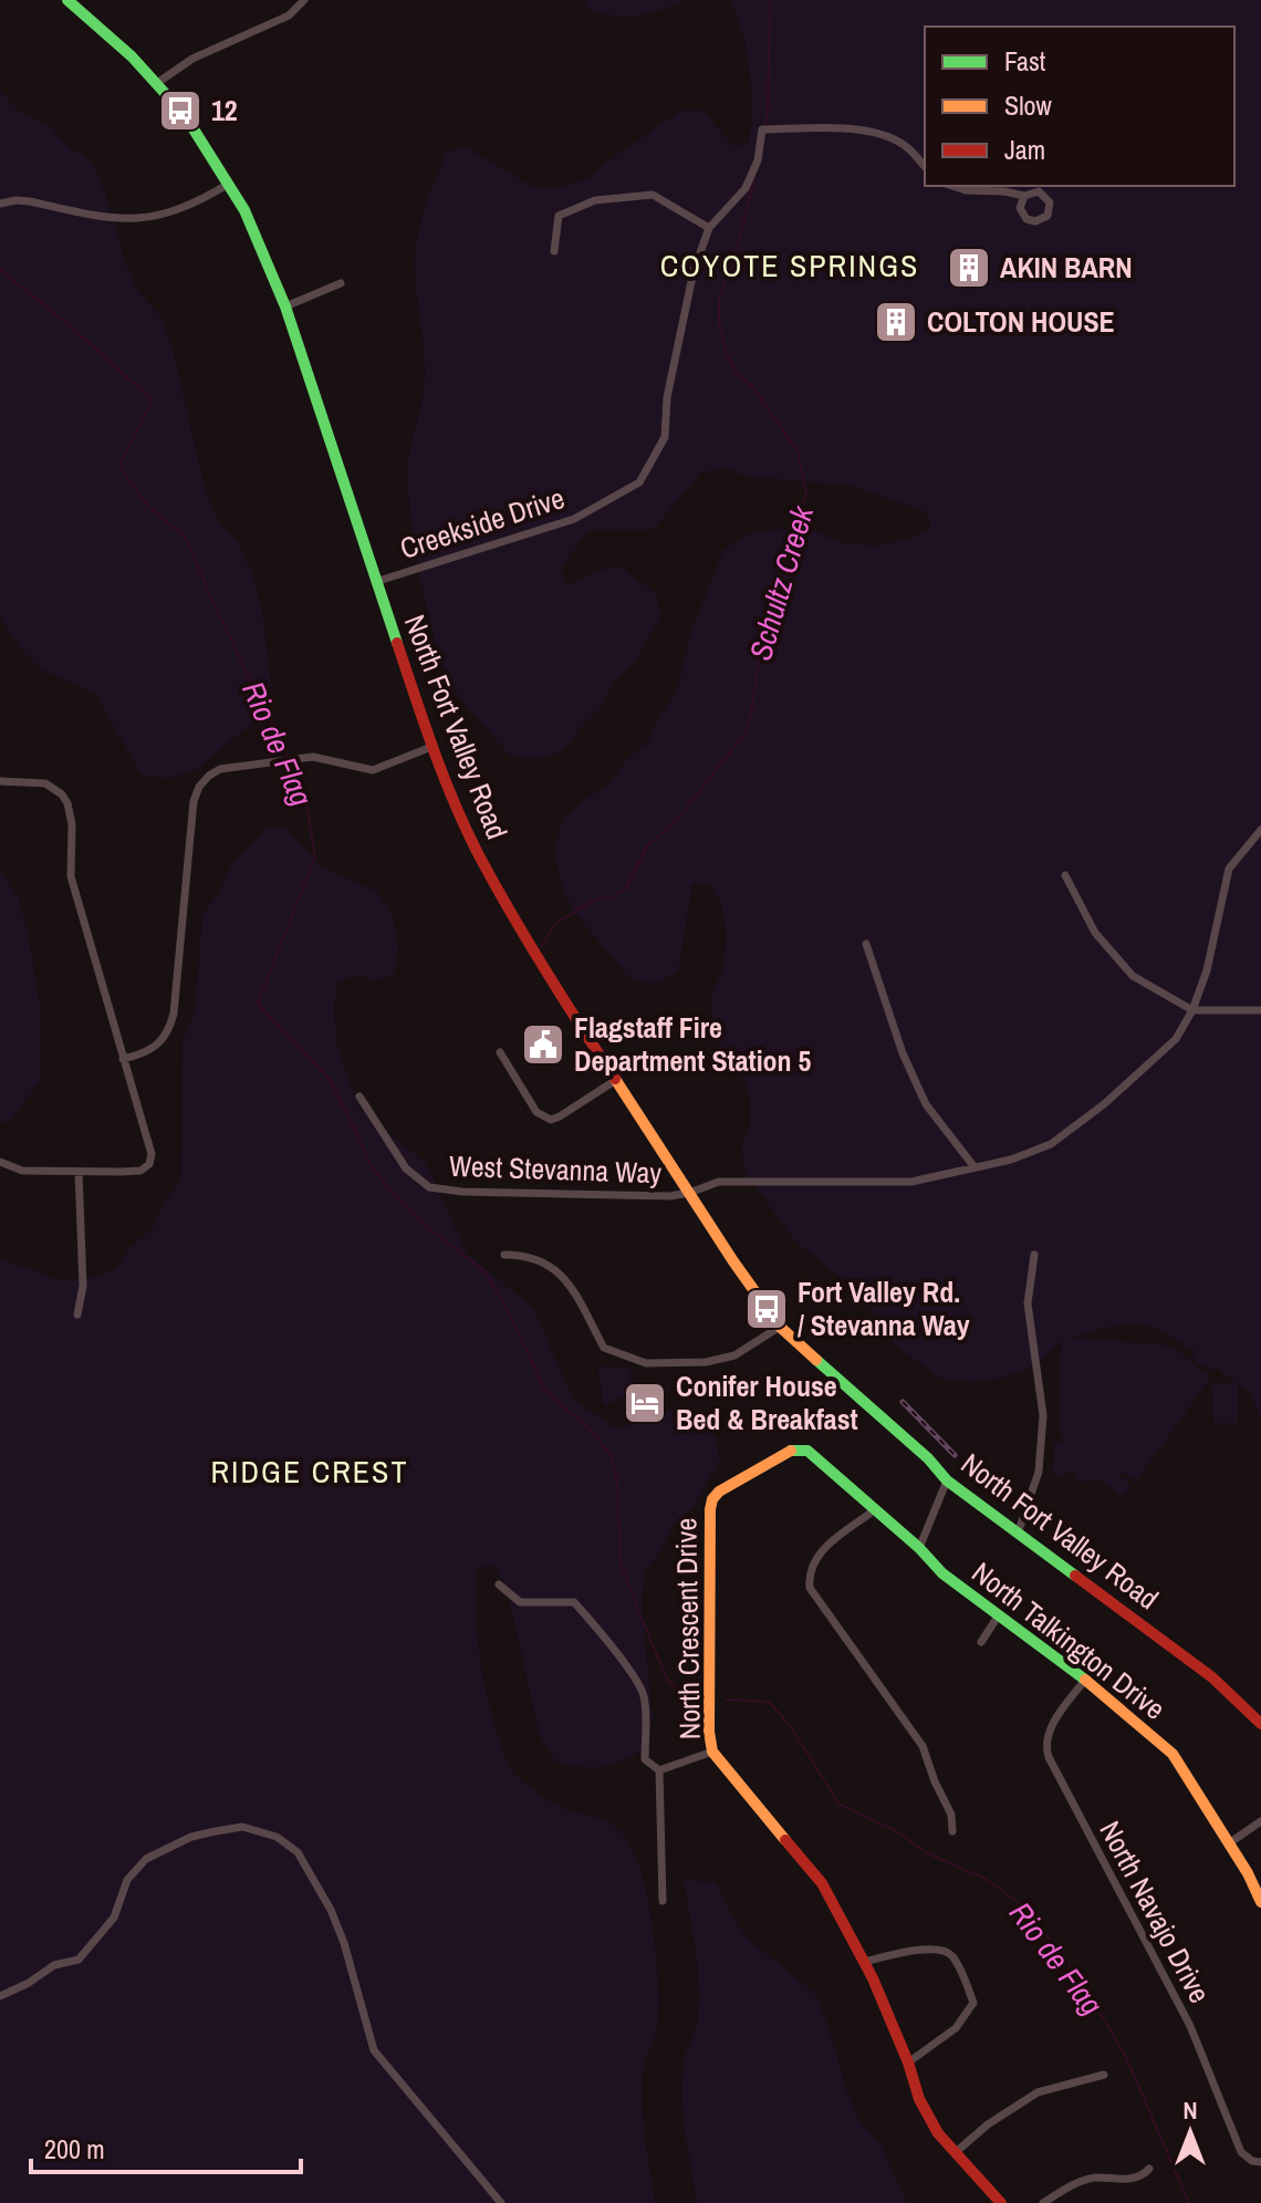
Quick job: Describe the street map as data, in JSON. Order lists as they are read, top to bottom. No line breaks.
{"streets":{"main road":["North Fort Valley Road","North Crescent Drive","North Talkington Drive"],"street":["Creekside Drive","West Stevanna Way","North Navajo Drive"]},"crossings":[["Creekside Drive","North Fort Valley Road"],["North Fort Valley Road","West Stevanna Way"],["North Crescent Drive","North Talkington Drive"],["North Talkington Drive","North Navajo Drive"]],"districts":["COYOTE SPRINGS","RIDGE CREST"],"water":["Schultz Creek","Rio de Flag"],"places":{"bus stop":["12","Fort Valley Rd. / Stevanna Way"],"building":["AKIN BARN","COLTON HOUSE"],"public building":["Flagstaff Fire Department Station 5"],"hotel":["Conifer House Bed & Breakfast"]},"legend":["Fast","Slow","Jam"],"scale_bar":"200 m","north":"top"}
